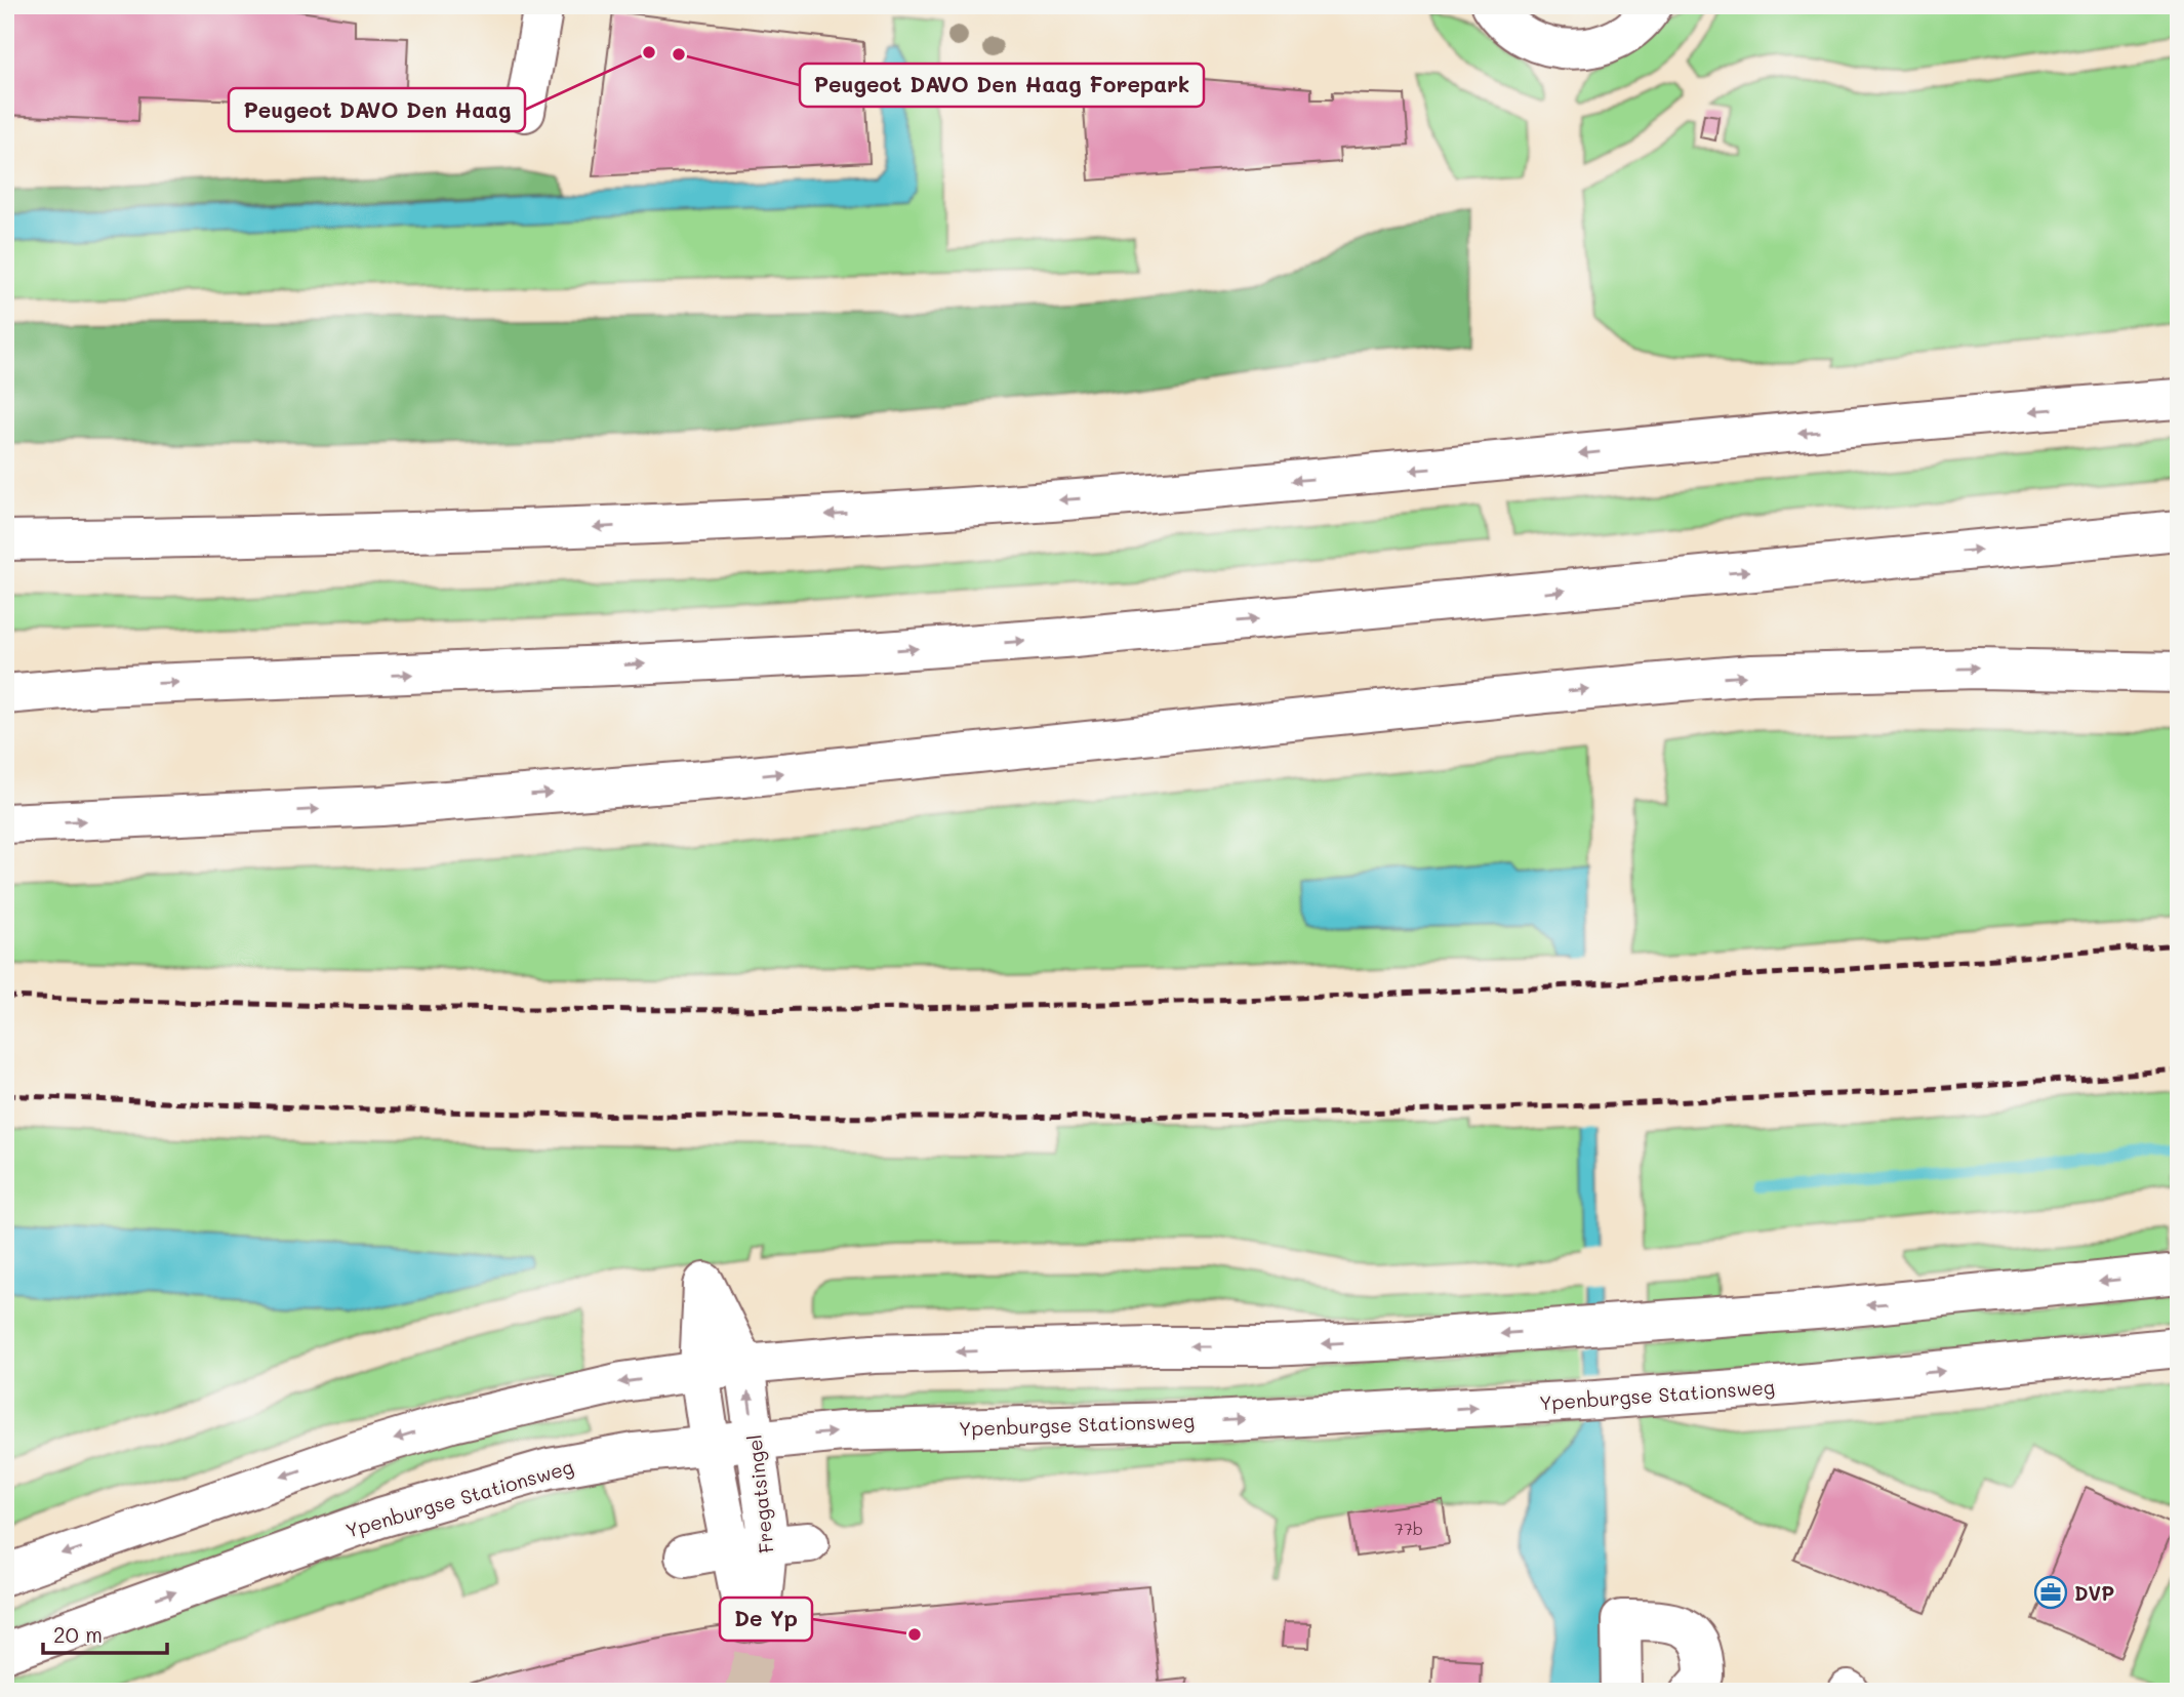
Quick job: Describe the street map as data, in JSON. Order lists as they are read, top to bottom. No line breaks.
{"streets":{"main road":["Ypenburgse Stationsweg","Fregatsingel"]},"crossings":[["Ypenburgse Stationsweg","Fregatsingel"]],"places":{"other":["Peugeot DAVO Den Haag","Peugeot DAVO Den Haag Forepark","De Yp"],"office":["DVP"]},"house_numbers":["77b"],"scale_bar":"20 m"}
